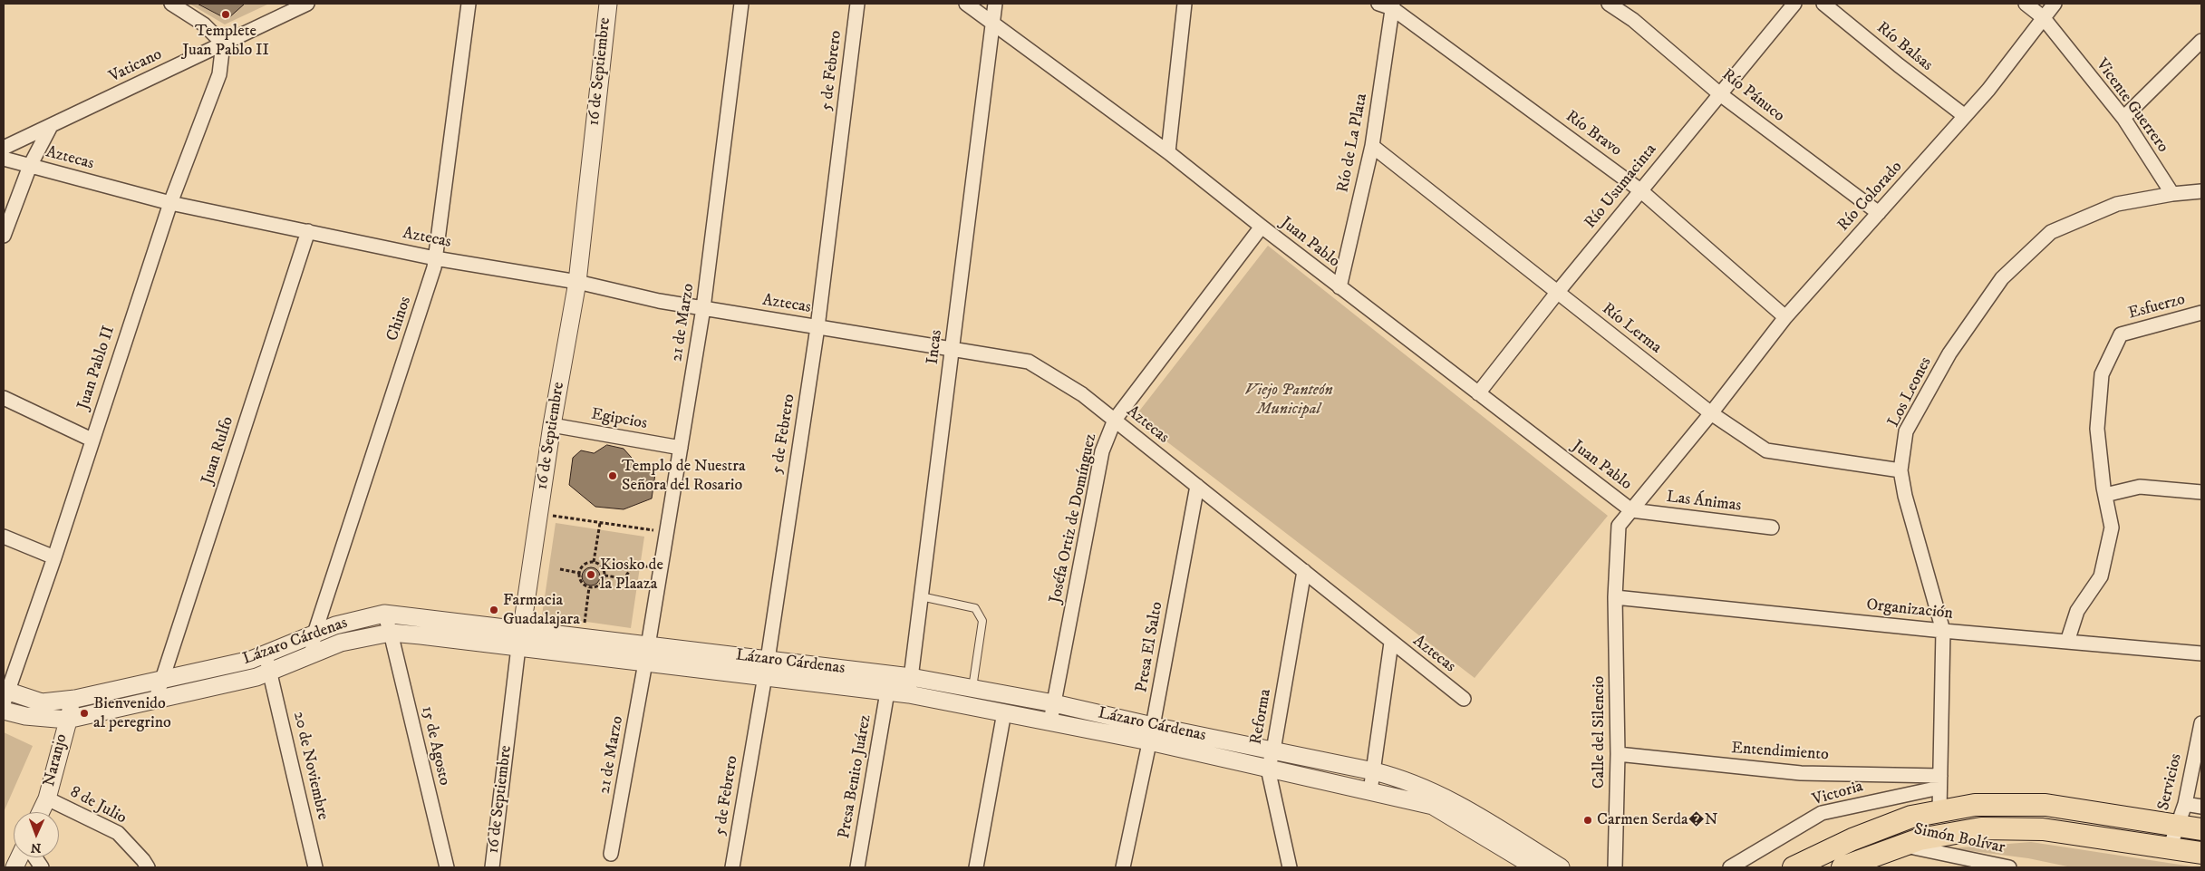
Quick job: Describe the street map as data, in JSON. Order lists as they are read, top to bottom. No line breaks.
{"streets":{"street":["Río Balsas","Vaticano","5 de Febrero","16 de Septiembre","Río Pánuco","Vicente Guerrero","Río Bravo","Río de La Plata","Aztecas","Río Usumacinta","Río Colorado","Juan Pablo","Esfuerzo","Chinos","21 de Marzo","Río Lerma","Incas","Juan Pablo II","Los Leones","Egipcios","Juan Rulfo","Las Ánimas","Joséfa Ortiz de Domínguez","Organización","Lázaro Cárdenas","Presa El Salto","Reforma","Calle del Silencio","15 de Agosto","Entendimiento","Naranjo","20 de Noviembre","Presa Benito Juárez","Servicios","Victoria","8 de Julio","Simón Bolívar"]},"crossings":[["Río Balsas","Río Colorado"],["Vaticano","Juan Pablo II"],["5 de Febrero","Aztecas"],["5 de Febrero","Lázaro Cárdenas"],["16 de Septiembre","Aztecas"],["16 de Septiembre","Egipcios"],["16 de Septiembre","Lázaro Cárdenas"],["Río Pánuco","Río Usumacinta"],["Río Pánuco","Río Colorado"],["Vicente Guerrero","Río Colorado"],["Vicente Guerrero","Los Leones"],["Río Bravo","Río de La Plata"],["Río Bravo","Río Usumacinta"],["Río Bravo","Río Colorado"],["Río de La Plata","Juan Pablo"],["Río de La Plata","Río Lerma"],["Aztecas","Chinos"],["Aztecas","21 de Marzo"],["Aztecas","Incas"],["Aztecas","Juan Pablo II"],["Aztecas","Juan Rulfo"],["Aztecas","Joséfa Ortiz de Domínguez"],["Aztecas","Presa El Salto"],["Aztecas","Reforma"],["Río Usumacinta","Juan Pablo"],["Río Usumacinta","Río Lerma"],["Río Colorado","Juan Pablo"],["Río Colorado","Río Lerma"],["Río Colorado","Las Ánimas"],["Río Colorado","Calle del Silencio"],["Juan Pablo","Incas"],["Juan Pablo","Las Ánimas"],["Juan Pablo","Joséfa Ortiz de Domínguez"],["Juan Pablo","Calle del Silencio"],["Chinos","Lázaro Cárdenas"],["21 de Marzo","Egipcios"],["21 de Marzo","Lázaro Cárdenas"],["Río Lerma","Los Leones"],["Incas","Lázaro Cárdenas"],["Juan Pablo II","Lázaro Cárdenas"],["Los Leones","Organización"],["Los Leones","Entendimiento"],["Los Leones","Victoria"],["Juan Rulfo","Lázaro Cárdenas"],["Las Ánimas","Calle del Silencio"],["Joséfa Ortiz de Domínguez","Lázaro Cárdenas"],["Organización","Calle del Silencio"],["Lázaro Cárdenas","Presa El Salto"],["Lázaro Cárdenas","Reforma"],["Lázaro Cárdenas","15 de Agosto"],["Lázaro Cárdenas","Naranjo"],["Lázaro Cárdenas","20 de Noviembre"],["Lázaro Cárdenas","Presa Benito Juárez"],["Calle del Silencio","Entendimiento"],["Entendimiento","Victoria"],["Naranjo","8 de Julio"]],"parks":["Viejo Panteón Municipal"],"places":["Templete Juan Pablo II","Templo de Nuestra Señora del Rosario","Kiosko de la Plaaza","Farmacia Guadalajara","Bienvenido al peregrino","Carmen Serda�N"],"north":"bottom"}
